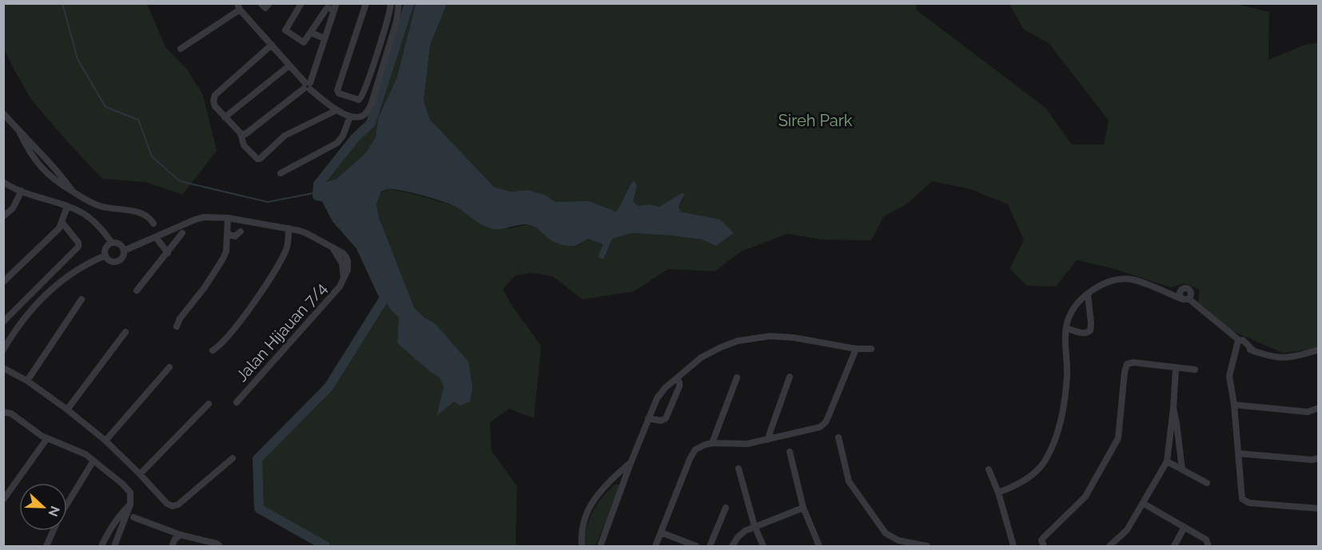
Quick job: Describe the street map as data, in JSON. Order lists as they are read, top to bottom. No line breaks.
{"streets":{"street":["Jalan Hijauan 7/4"]},"parks":["Sireh Park"],"north":"right"}
